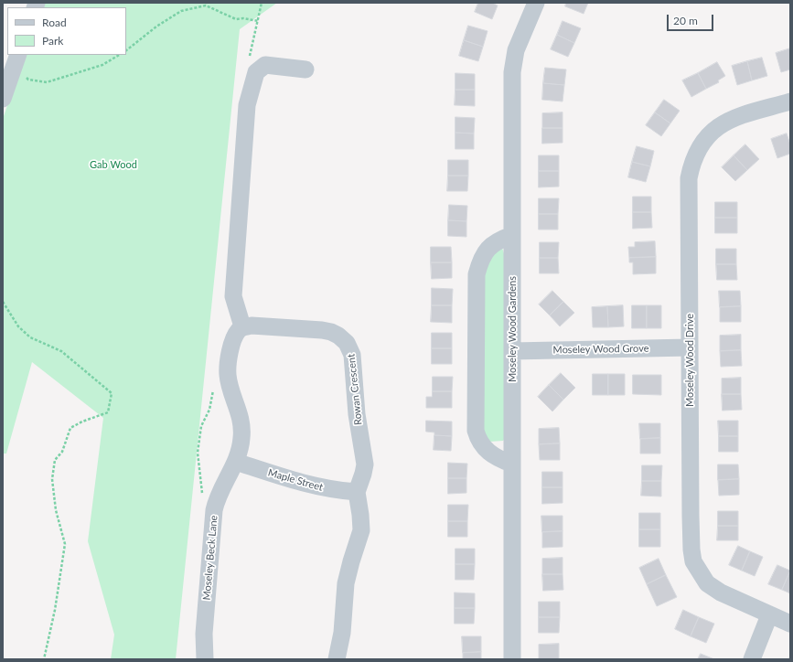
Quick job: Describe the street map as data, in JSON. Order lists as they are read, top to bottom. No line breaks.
{"streets":{"street":["Moseley Wood Gardens","Moseley Wood Grove","Moseley Wood Drive","Rowan Crescent","Maple Street","Moseley Beck Lane"]},"crossings":[["Moseley Wood Gardens","Moseley Wood Grove"],["Moseley Wood Grove","Moseley Wood Drive"],["Rowan Crescent","Maple Street"],["Maple Street","Moseley Beck Lane"]],"parks":["Gab Wood"],"legend":["Road","Park"],"scale_bar":"20 m"}
